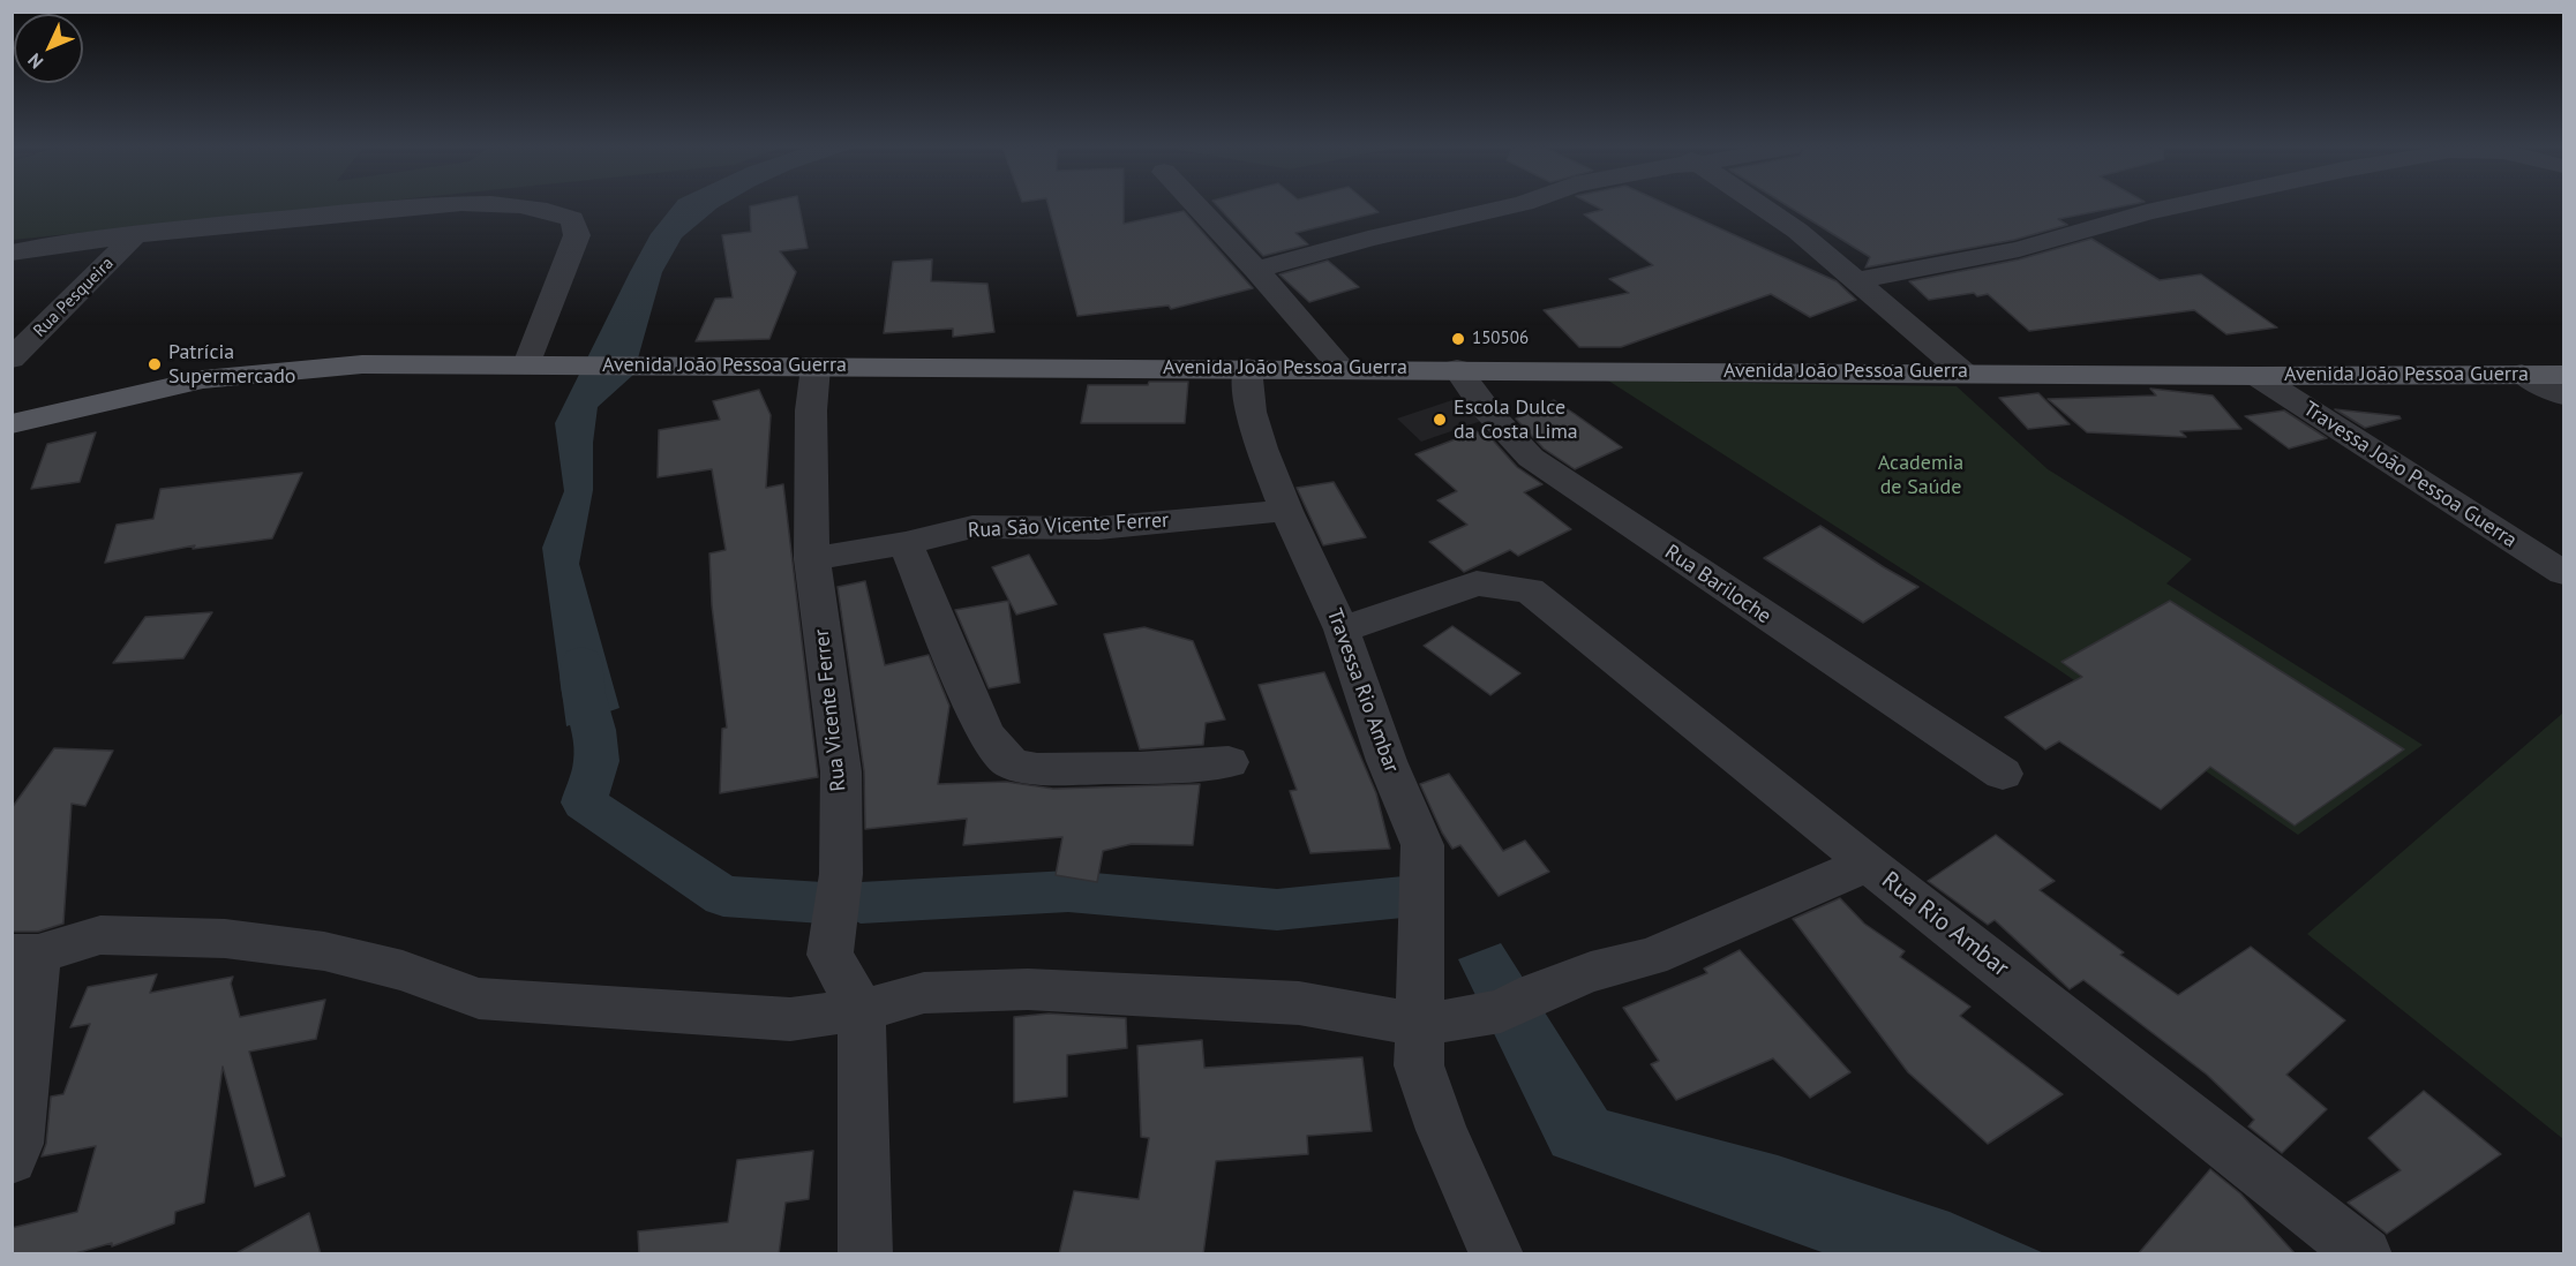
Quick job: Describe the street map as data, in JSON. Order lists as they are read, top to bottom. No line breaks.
{"streets":{"main road":["Avenida João Pessoa Guerra"],"street":["Rua Pesqueira","Travessa João Pessoa Guerra","Rua São Vicente Ferrer","Rua Bariloche","Travessa Rio Ambar","Rua Vicente Ferrer","Rua Rio Ambar"]},"crossings":[["Avenida João Pessoa Guerra","Travessa João Pessoa Guerra"],["Avenida João Pessoa Guerra","Rua Bariloche"],["Avenida João Pessoa Guerra","Travessa Rio Ambar"],["Avenida João Pessoa Guerra","Rua Vicente Ferrer"],["Rua São Vicente Ferrer","Travessa Rio Ambar"],["Rua São Vicente Ferrer","Rua Vicente Ferrer"],["Travessa Rio Ambar","Rua Rio Ambar"]],"parks":["Academia de Saúde"],"places":["150506","Patrícia Supermercado","Escola Dulce da Costa Lima"],"north":"bottom left"}
